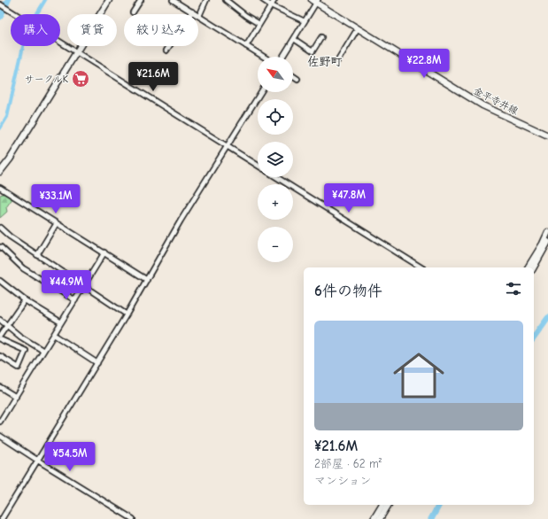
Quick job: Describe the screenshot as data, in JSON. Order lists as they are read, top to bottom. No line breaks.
{"streets":{"main road":["金平寺井線"]},"districts":["佐野町"],"places":{"supermarket":["サークルK"]},"north":"top left","page":{"chip":["購入","賃貸","絞り込み"],"price":["¥22.8M","¥21.6M","¥47.8M","¥33.1M","¥44.9M","¥54.5M"],"map_buttons":["+","−"],"heading":"6件の物件","list":[{"name":"¥21.6M","note":"2部屋 · 62 m² · マンション"}]}}
